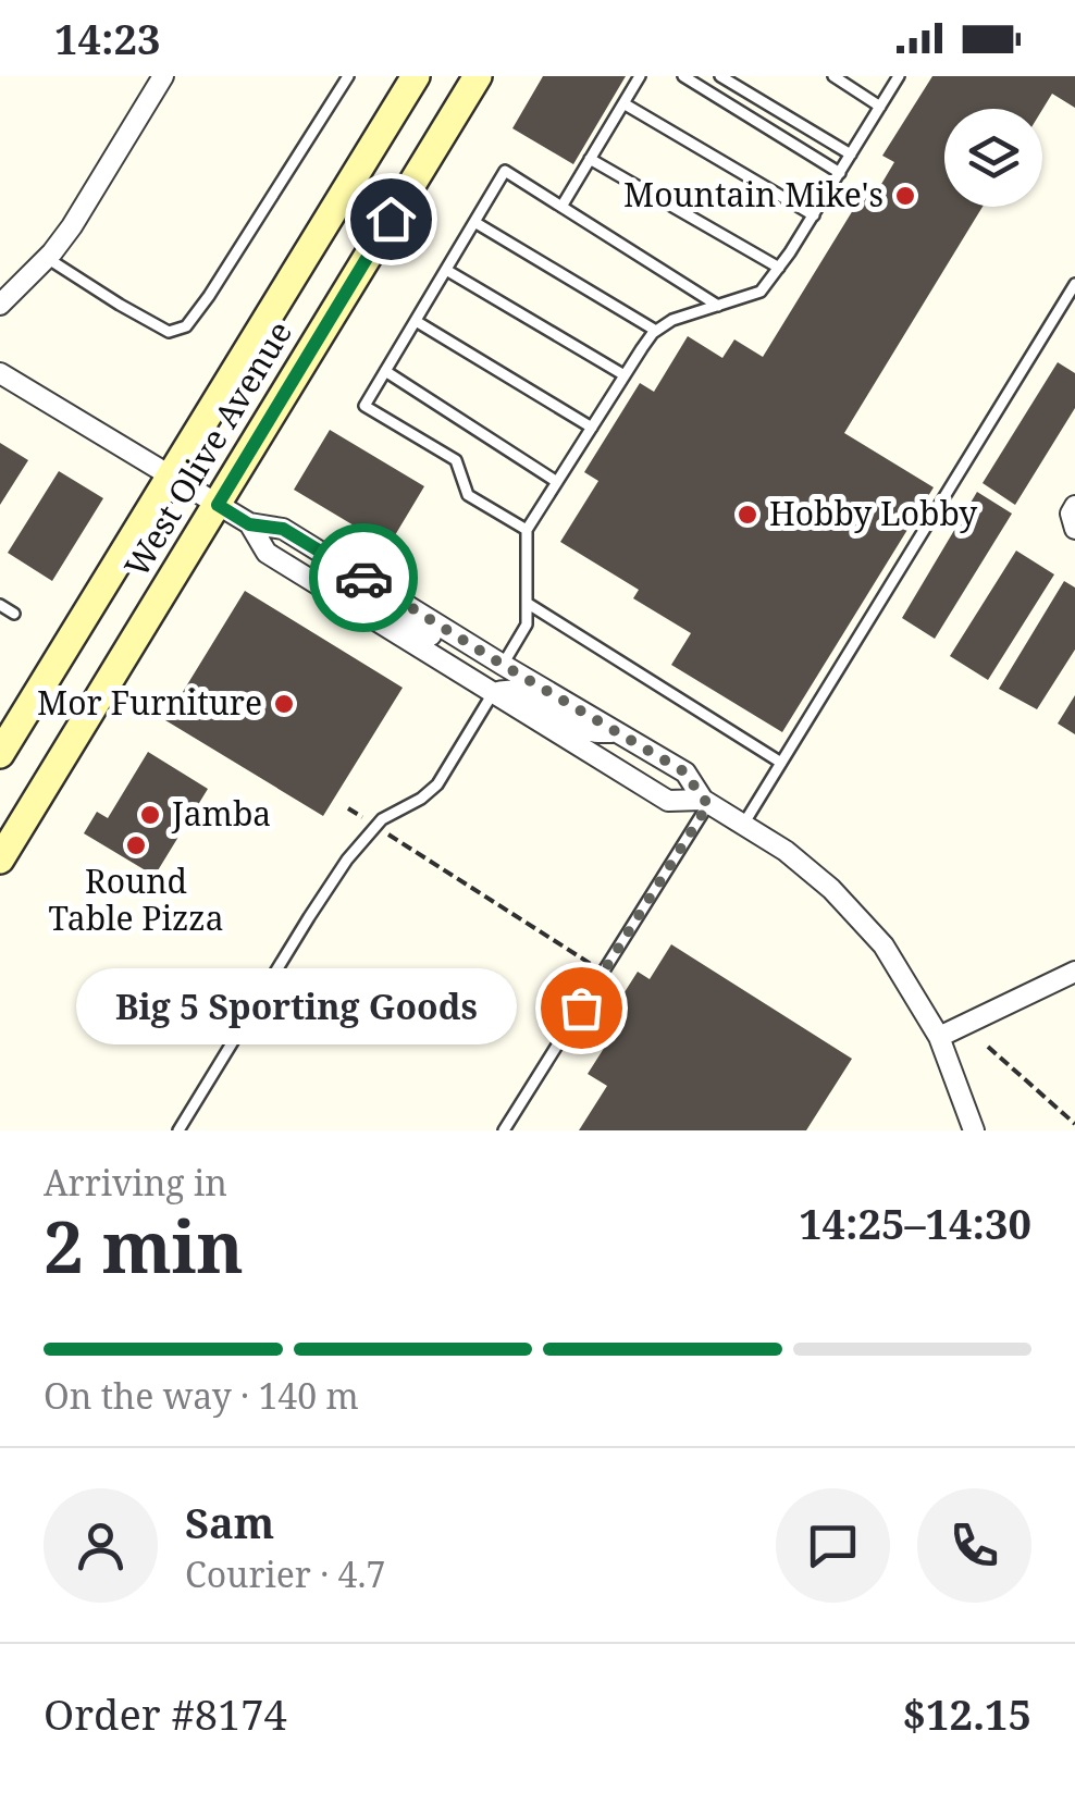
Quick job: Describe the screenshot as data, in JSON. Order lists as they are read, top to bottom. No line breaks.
{"streets":{"main road":["West Olive Avenue"]},"places":["Mountain Mike's","Hobby Lobby","Mor Furniture","Jamba","Round Table Pizza","Big 5 Sporting Goods"],"page":{"status":"14:23","bubble":"Big 5 Sporting Goods","heading":["2 min","Arriving in","14:25–14:30"],"panel":["Sam","Courier · 4.7","Order #8174","$12.15"],"bar":"On the way · 140 m"}}
